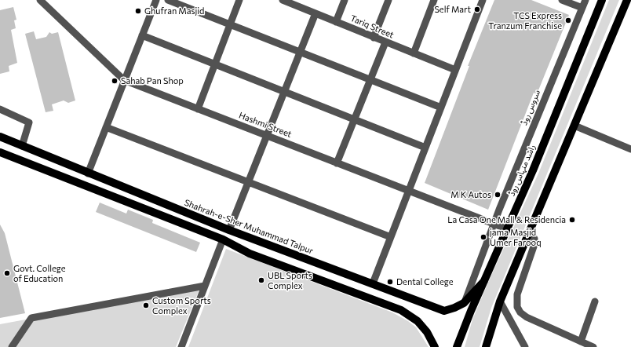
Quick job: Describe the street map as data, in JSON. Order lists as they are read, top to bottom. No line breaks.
{"streets":{"main road":["راشد منہاس روڈ","Shahrah-e-Sher Muhammad Talpur"],"street":["Tariq Street","سروس روڈ","Hashmi Street"]},"crossings":[["سروس روڈ","Hashmi Street"],["سروس روڈ","Shahrah-e-Sher Muhammad Talpur"],["Hashmi Street","راشد منہاس روڈ"],["راشد منہاس روڈ","Shahrah-e-Sher Muhammad Talpur"]],"places":["Self Mart","Ghufran Masjid","TCS Express Tranzum Franchise","Sahab Pan Shop","M K Autos","La Casa One Mall & Residencia","jama Masjid Umer Farooq","Govt. College of Education","UBL Sports Complex","Dental College","Custom Sports Complex"]}
